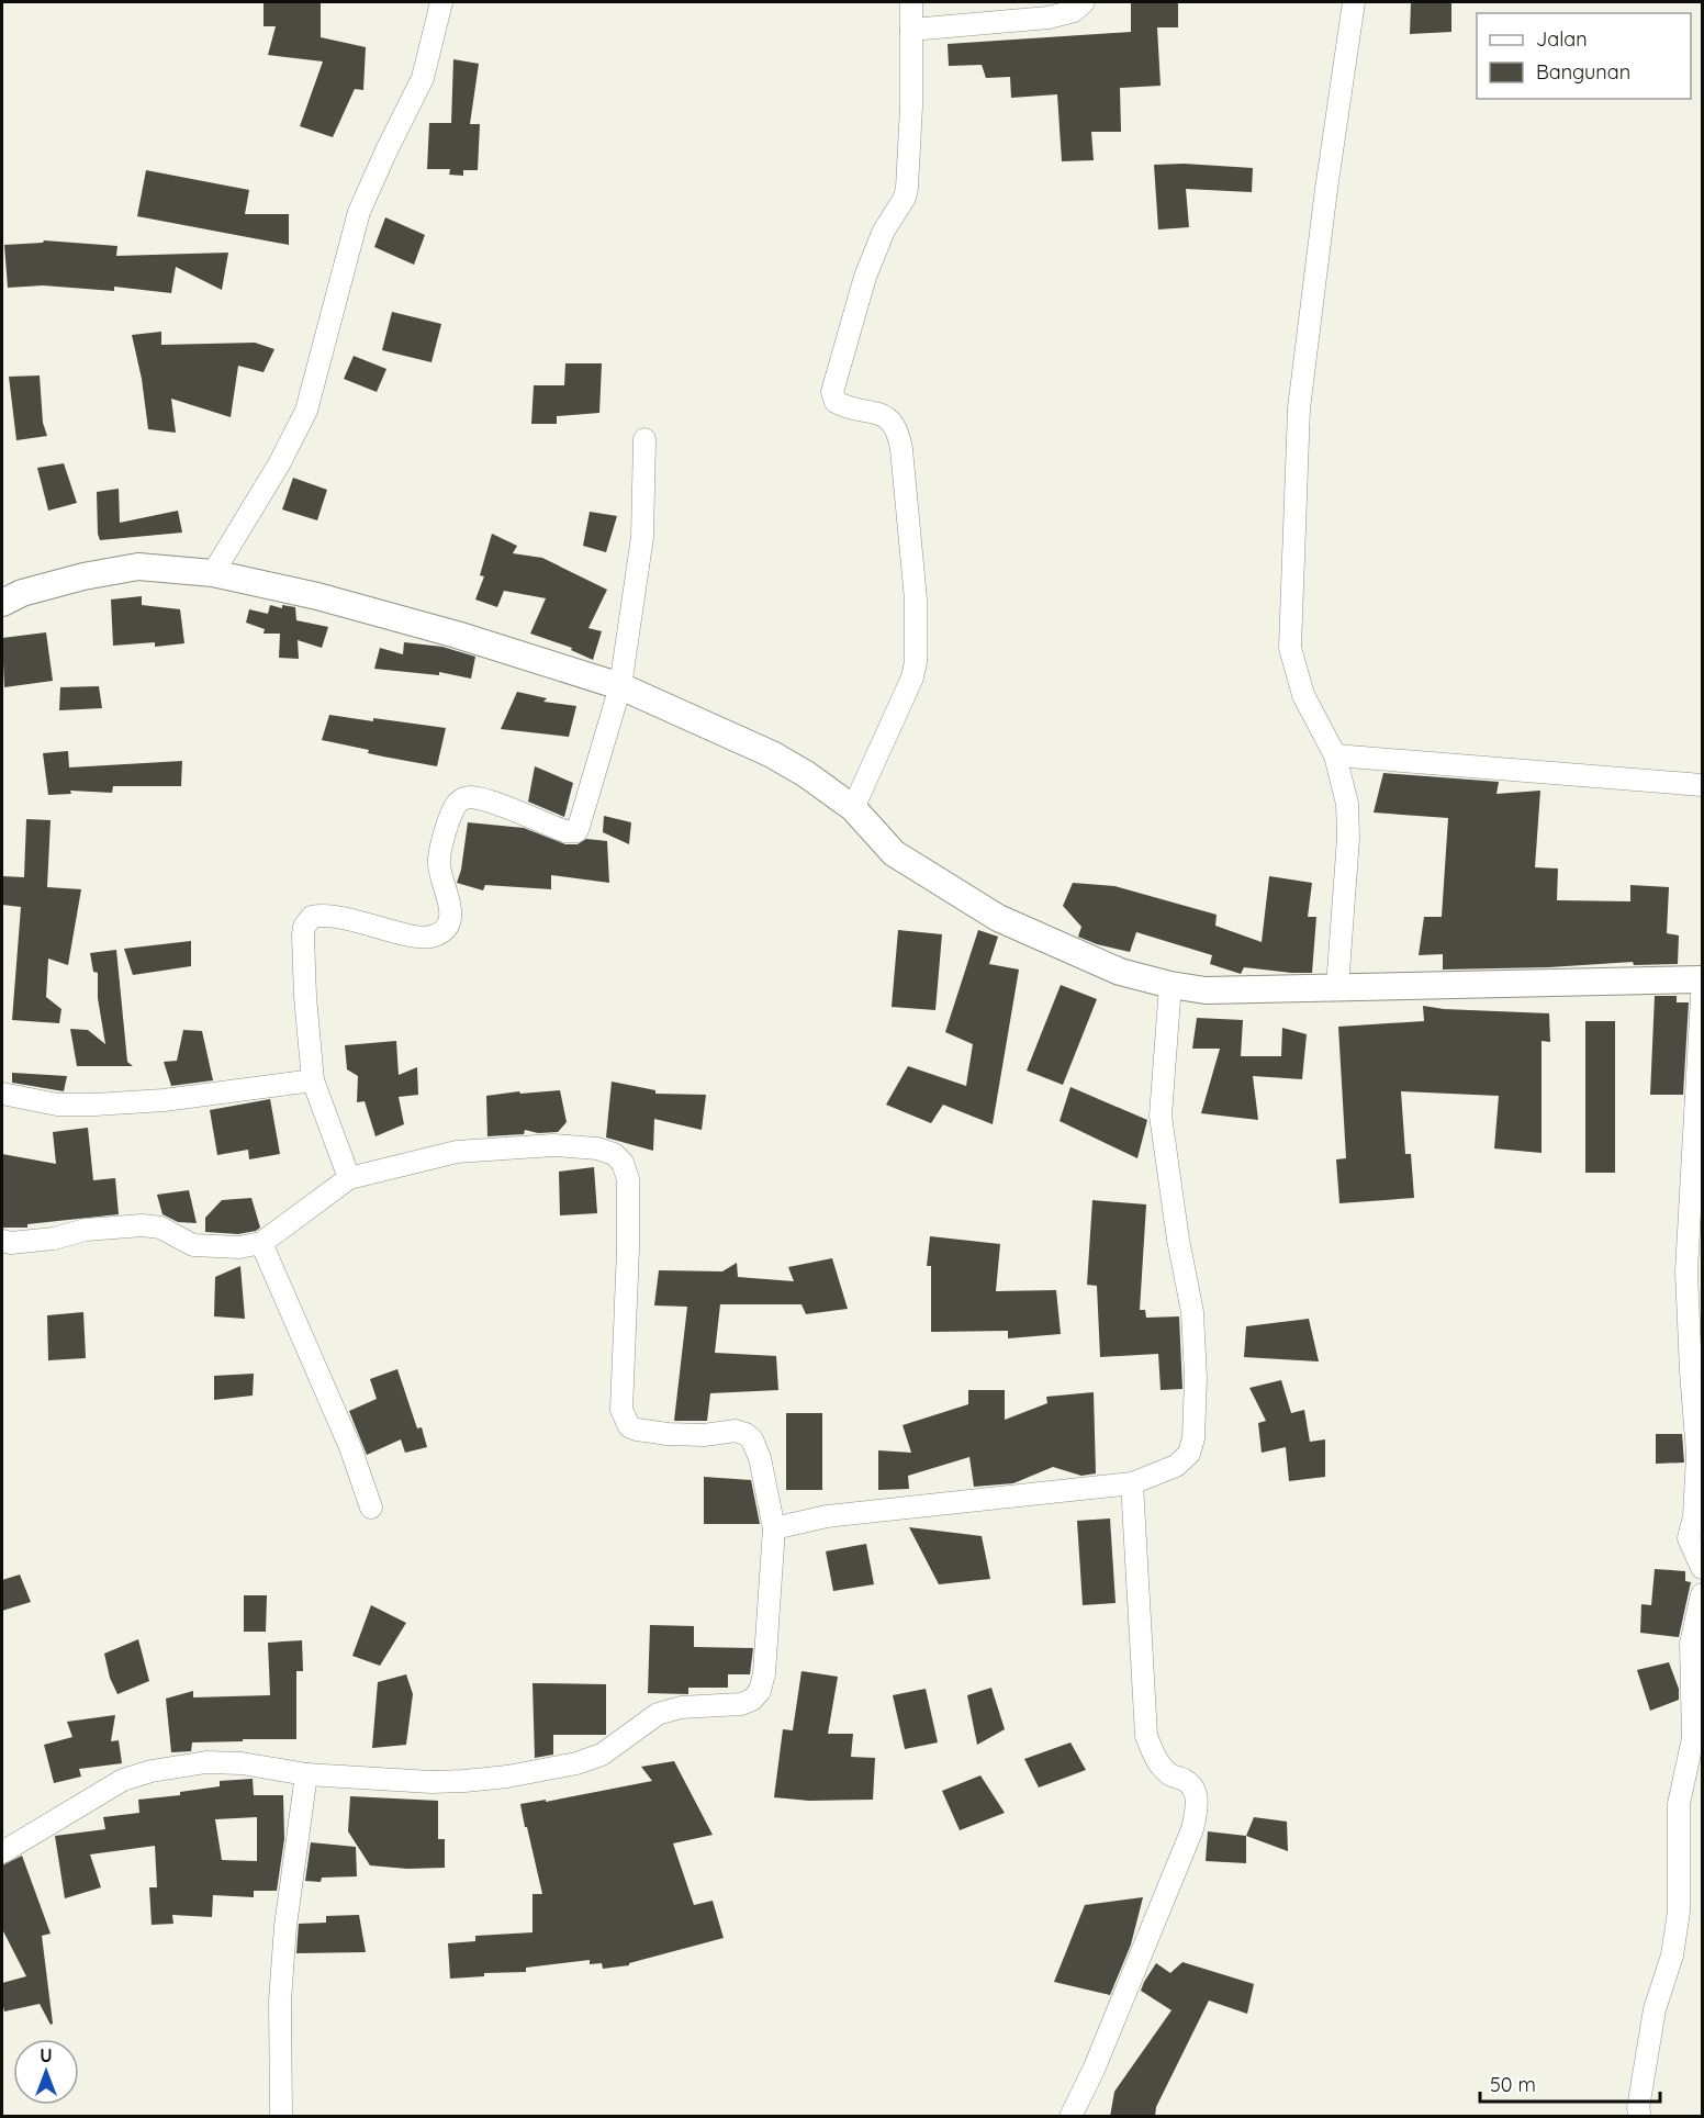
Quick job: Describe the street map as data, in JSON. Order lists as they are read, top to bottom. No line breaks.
{"legend":["Jalan","Bangunan"],"scale_bar":"50 m","north":"top"}
